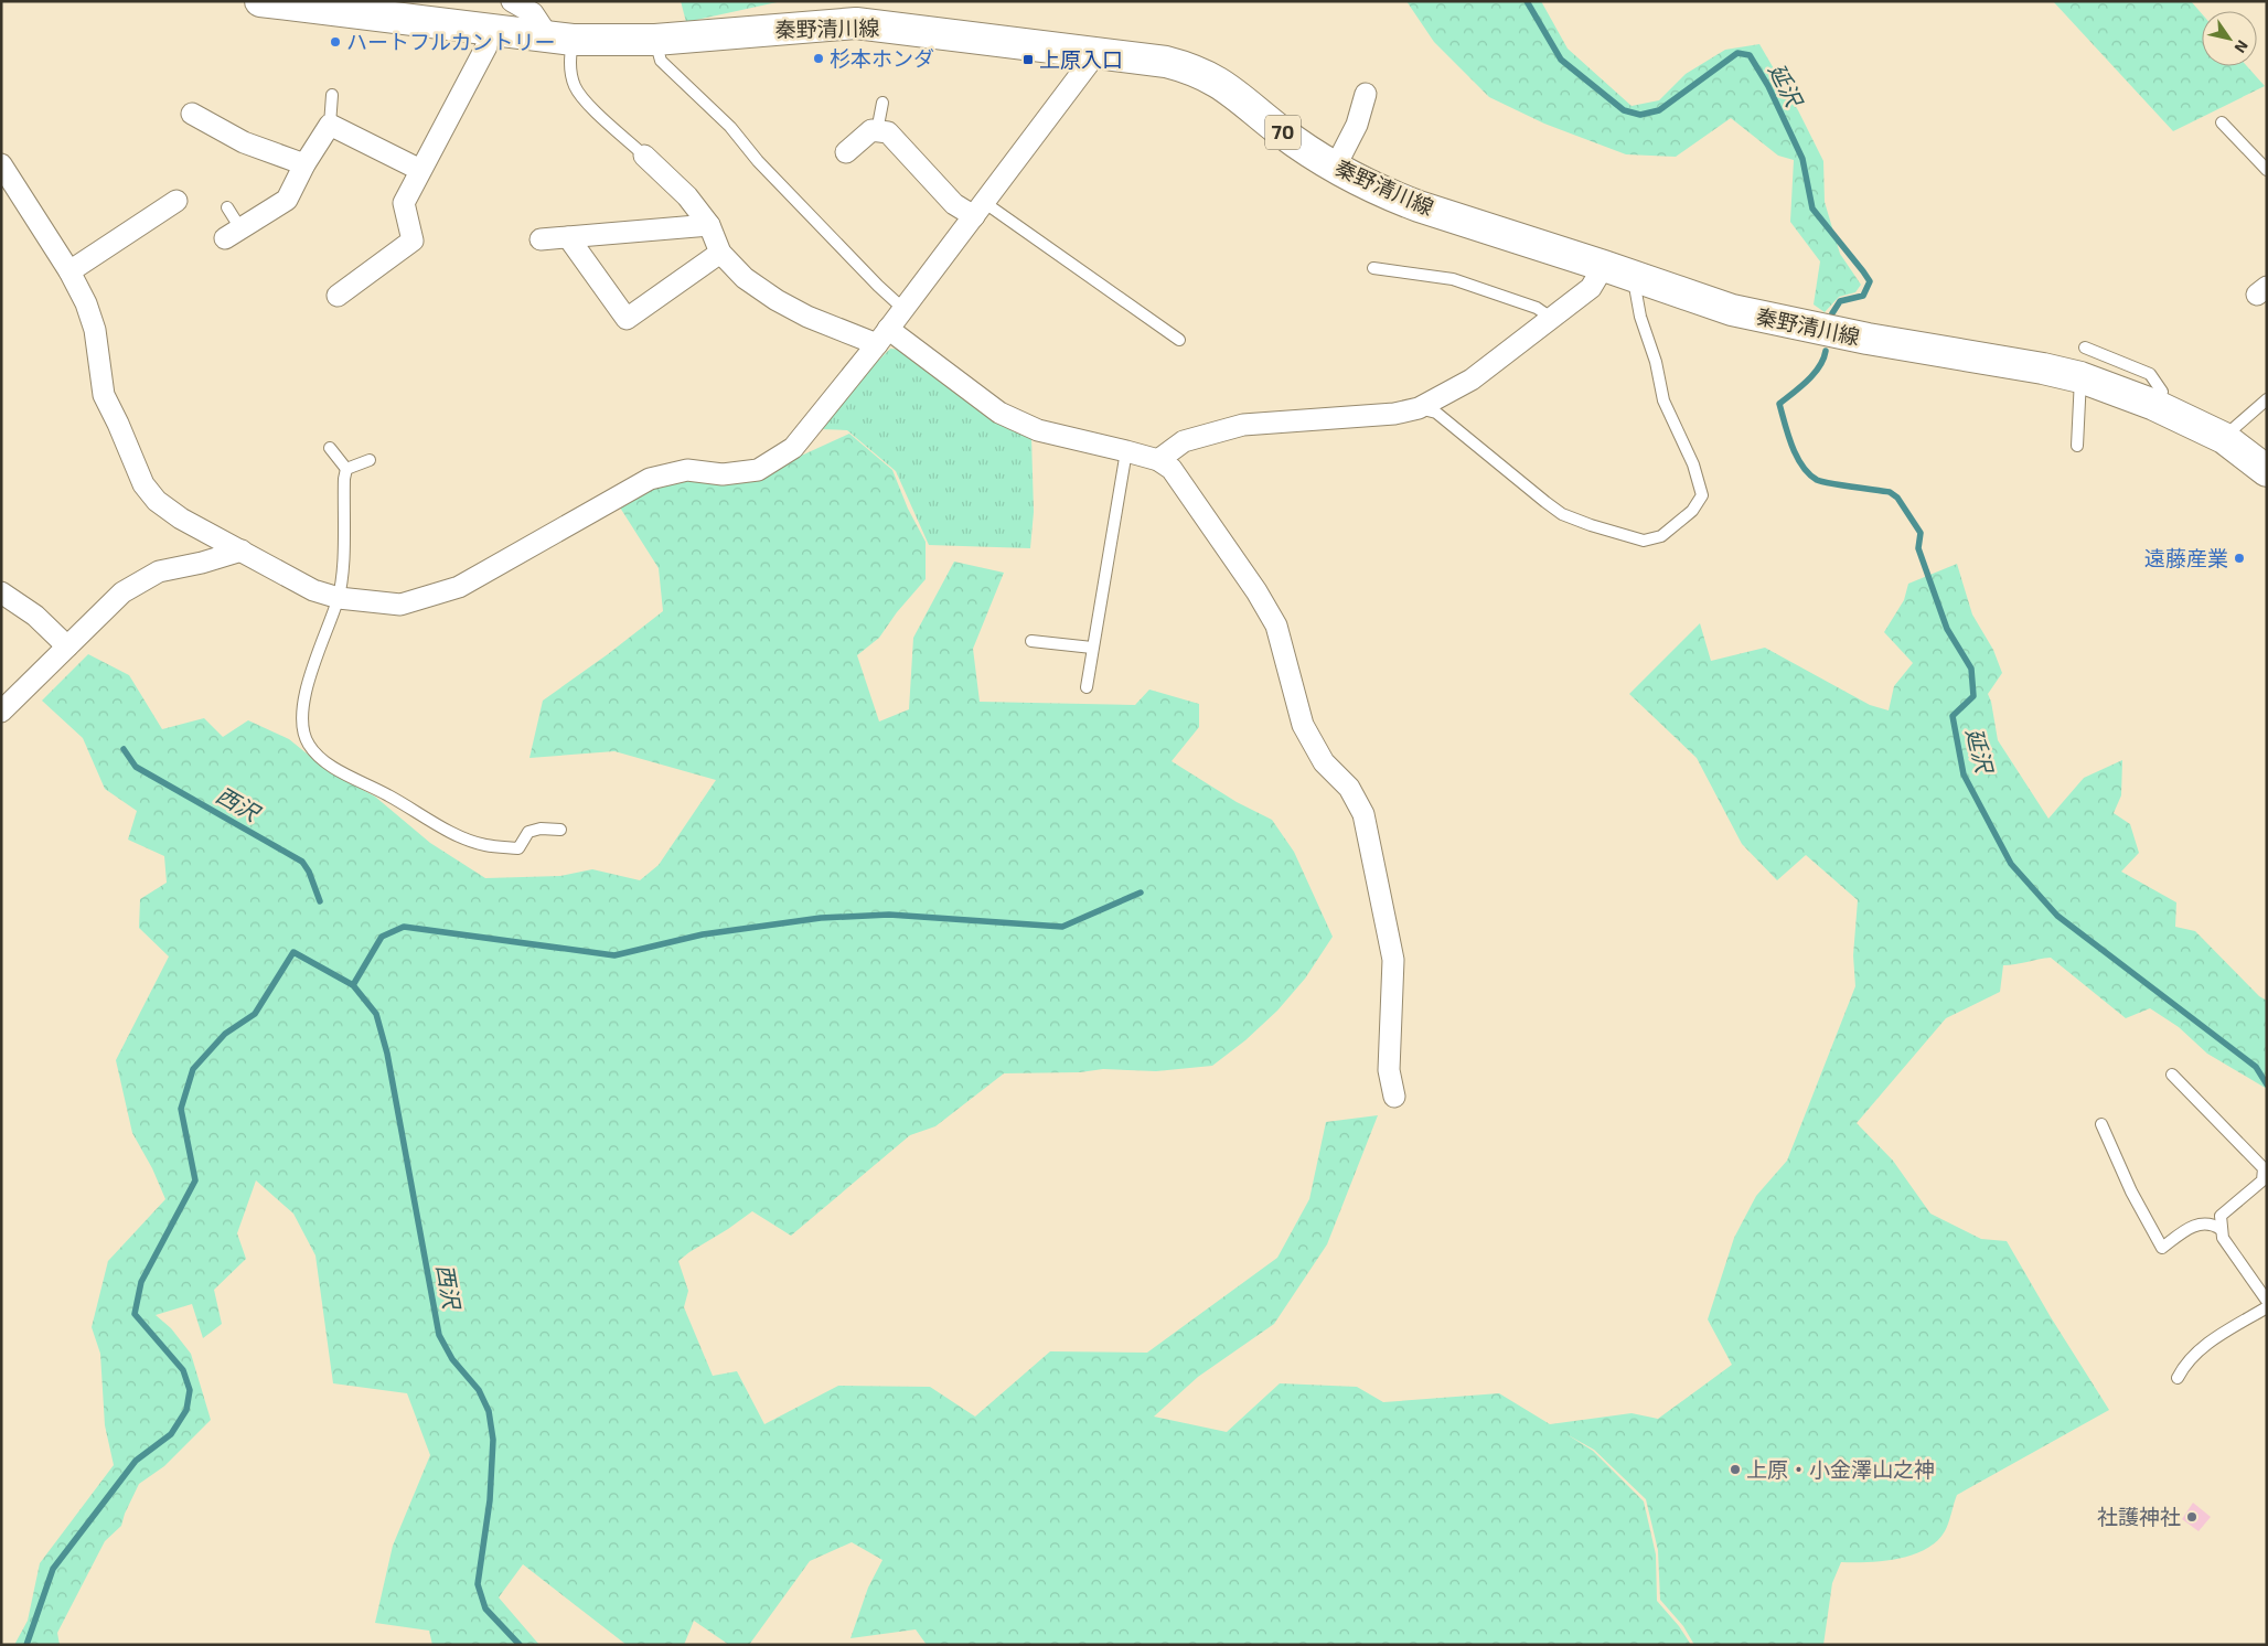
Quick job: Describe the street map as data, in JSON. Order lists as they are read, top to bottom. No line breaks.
{"streets":{"main road":["秦野清川線","70"]},"water":["延沢","西沢"],"places":{"other":["ハートフルカントリー","杉本ホンダ","遠藤産業","上原・小金澤山之神","社護神社"],"transit":["上原入口"]},"north":"bottom right"}
